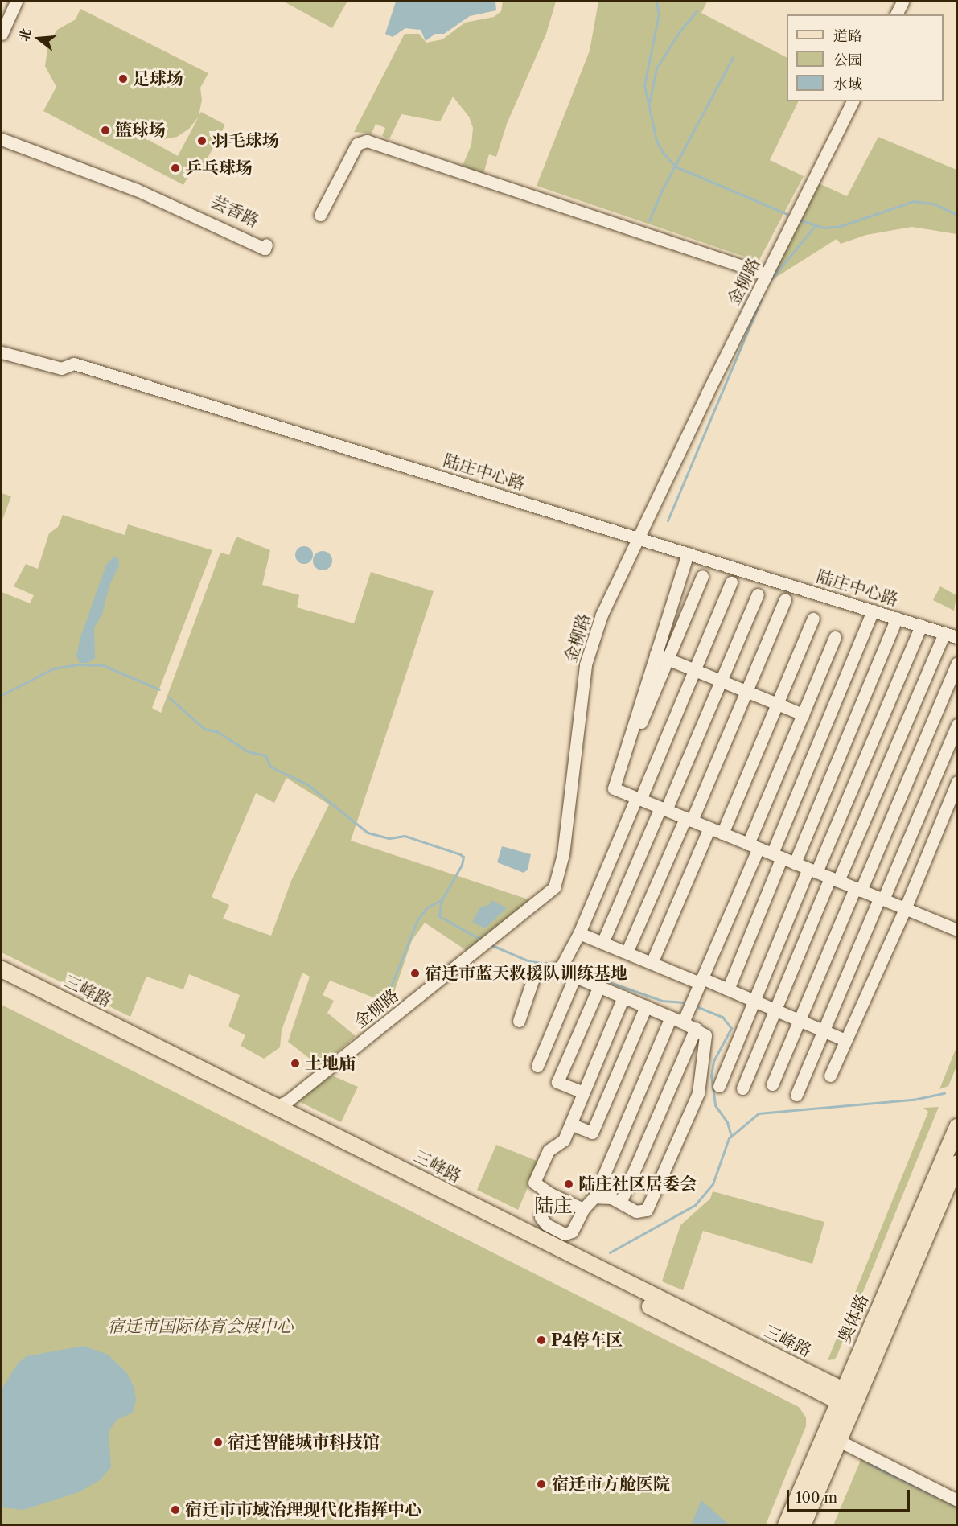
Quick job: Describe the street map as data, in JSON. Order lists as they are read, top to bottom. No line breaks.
{"streets":{"main road":["三峰路","奥体路"],"street":["芸香路","金柳路","陆庄中心路"]},"crossings":[["金柳路","陆庄中心路"],["金柳路","三峰路"],["三峰路","奥体路"]],"districts":["陆庄"],"parks":["宿迁市国际体育会展中心"],"places":["足球场","篮球场","羽毛球场","乒乓球场","宿迁市蓝天救援队训练基地","土地庙","陆庄社区居委会","P4停车区","宿迁智能城市科技馆","宿迁市方舱医院","宿迁市市域治理现代化指挥中心"],"legend":["道路","公园","水域"],"scale_bar":"100 m","north":"left"}
